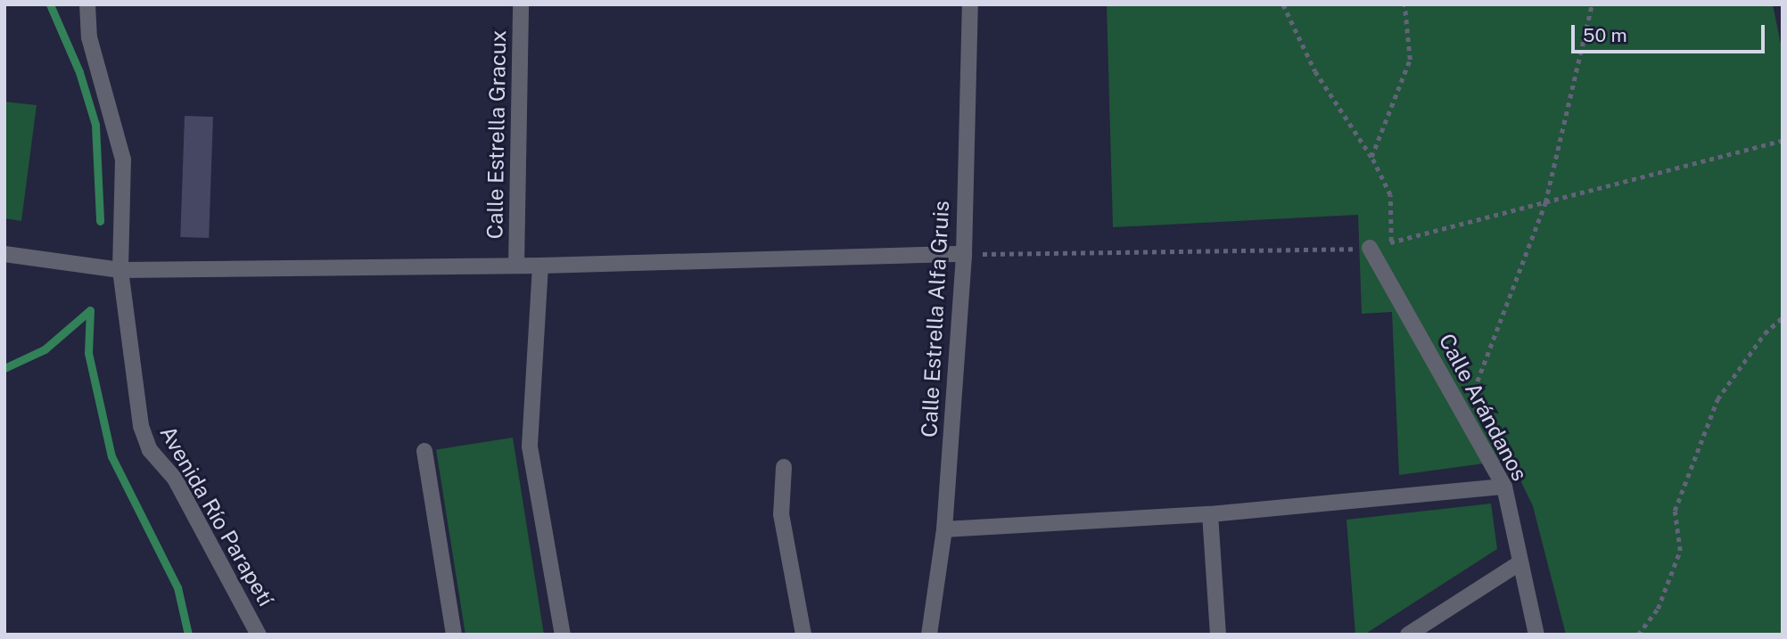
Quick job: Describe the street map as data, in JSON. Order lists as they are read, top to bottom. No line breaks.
{"streets":{"street":["Calle Estrella Gracux","Calle Estrella Alfa Gruis","Calle Arándanos","Avenida Río Parapetí"]},"scale_bar":"50 m"}
